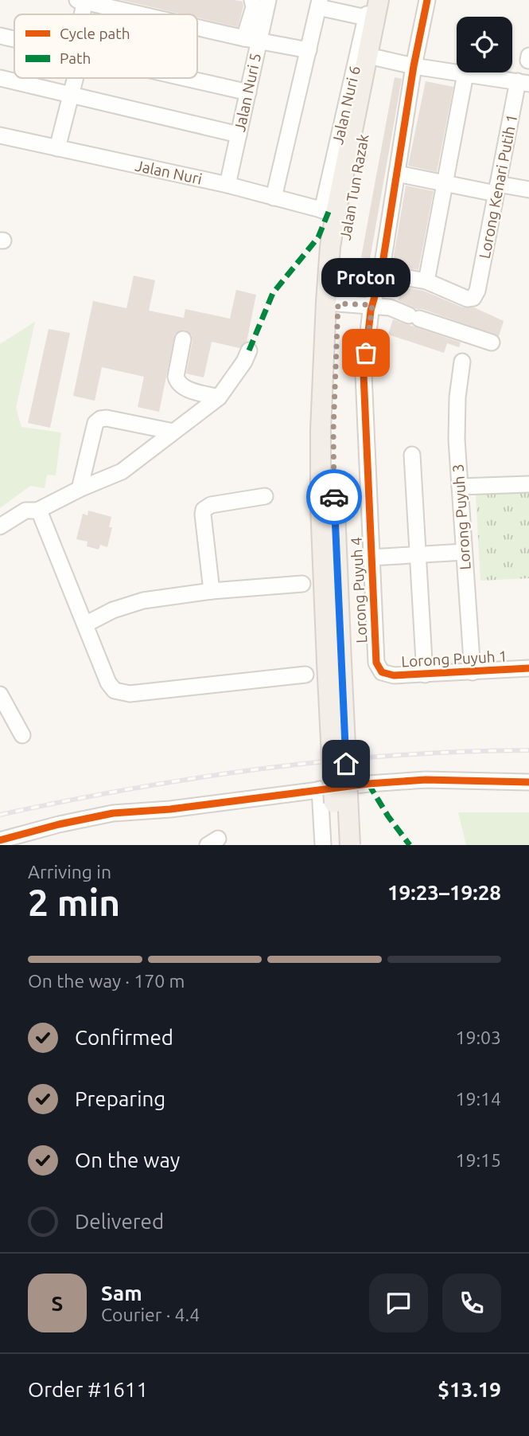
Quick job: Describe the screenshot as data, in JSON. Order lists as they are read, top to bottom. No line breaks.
{"streets":{"main road":["Jalan Tun Razak"],"street":["Jalan Nuri 5","Jalan Nuri 6","Jalan Nuri","Lorong Kenari Putih 1","Lorong Puyuh 3","Lorong Puyuh 4","Lorong Puyuh 1"]},"crossings":[["Jalan Nuri 5","Jalan Nuri"],["Jalan Nuri 6","Jalan Nuri"],["Jalan Nuri 6","Jalan Tun Razak"],["Jalan Nuri","Jalan Tun Razak"],["Lorong Puyuh 3","Lorong Puyuh 1"],["Lorong Puyuh 4","Lorong Puyuh 1"]],"places":["Proton"],"legend":["Cycle path","Path"],"page":{"bubble":"Proton","heading":["2 min","Arriving in","19:23–19:28"],"panel":["Sam","Courier · 4.4","Order #1611","$13.19"],"bar":"On the way · 170 m","list":[["Confirmed","19:03"],["Preparing","19:14"],["On the way","19:15"],"Delivered"],"round":"S"}}
